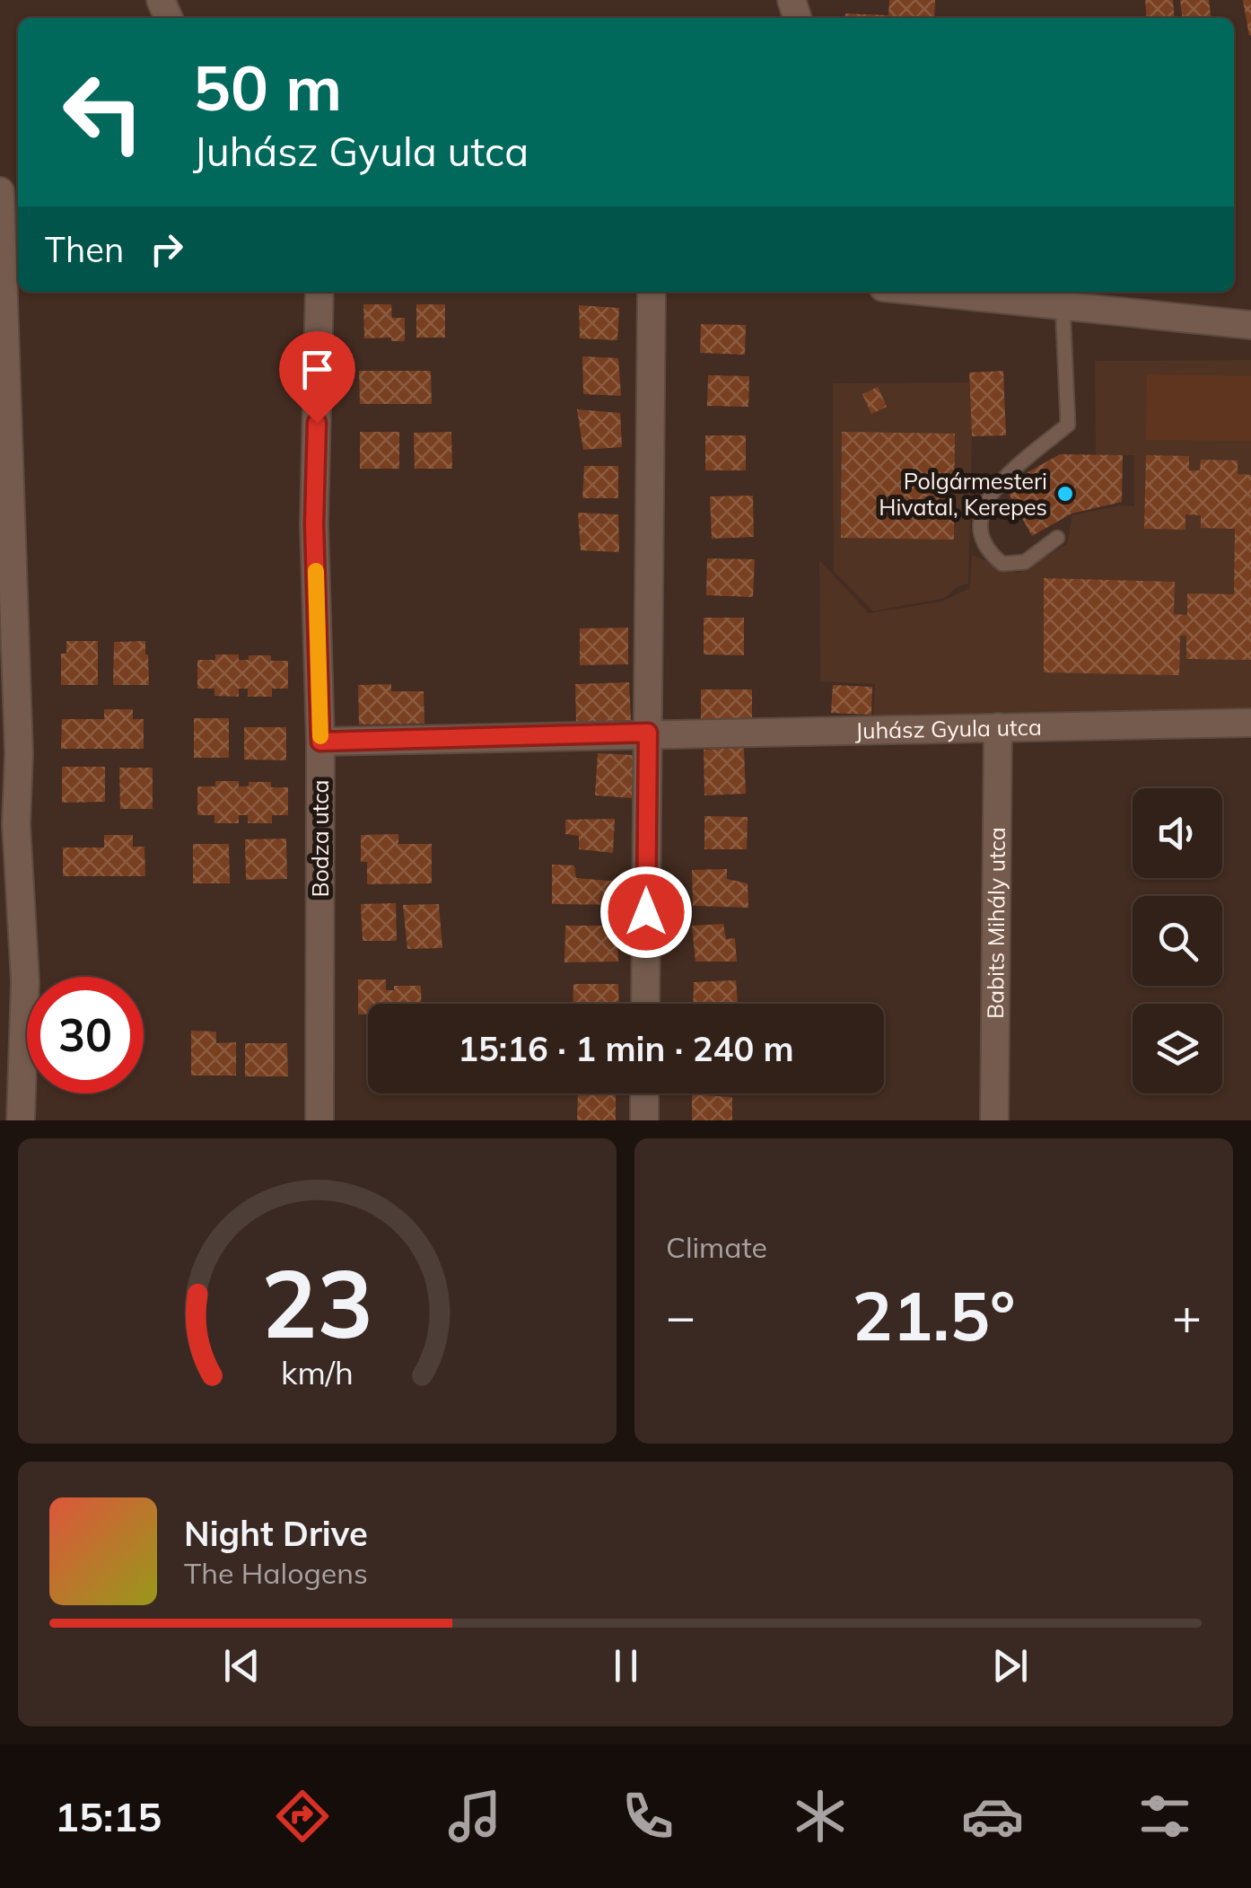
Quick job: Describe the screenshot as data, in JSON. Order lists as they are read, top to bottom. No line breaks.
{"streets":{"street":["Juhász Gyula utca","Bodza utca","Babits Mihály utca"]},"crossings":[["Juhász Gyula utca","Bodza utca"],["Juhász Gyula utca","Babits Mihály utca"]],"places":["Polgármesteri Hivatal, Kerepes"],"page":{"turn":["50 m","Juhász Gyula utca"],"then":"Then","limit":"30","trip":"15:16 · 1 min · 240 m","tile":"Climate","heat":["−","21.5°","+"],"song":["Night Drive","The Halogens"],"tabs":"15:15","gauge":["23","km/h"]}}
